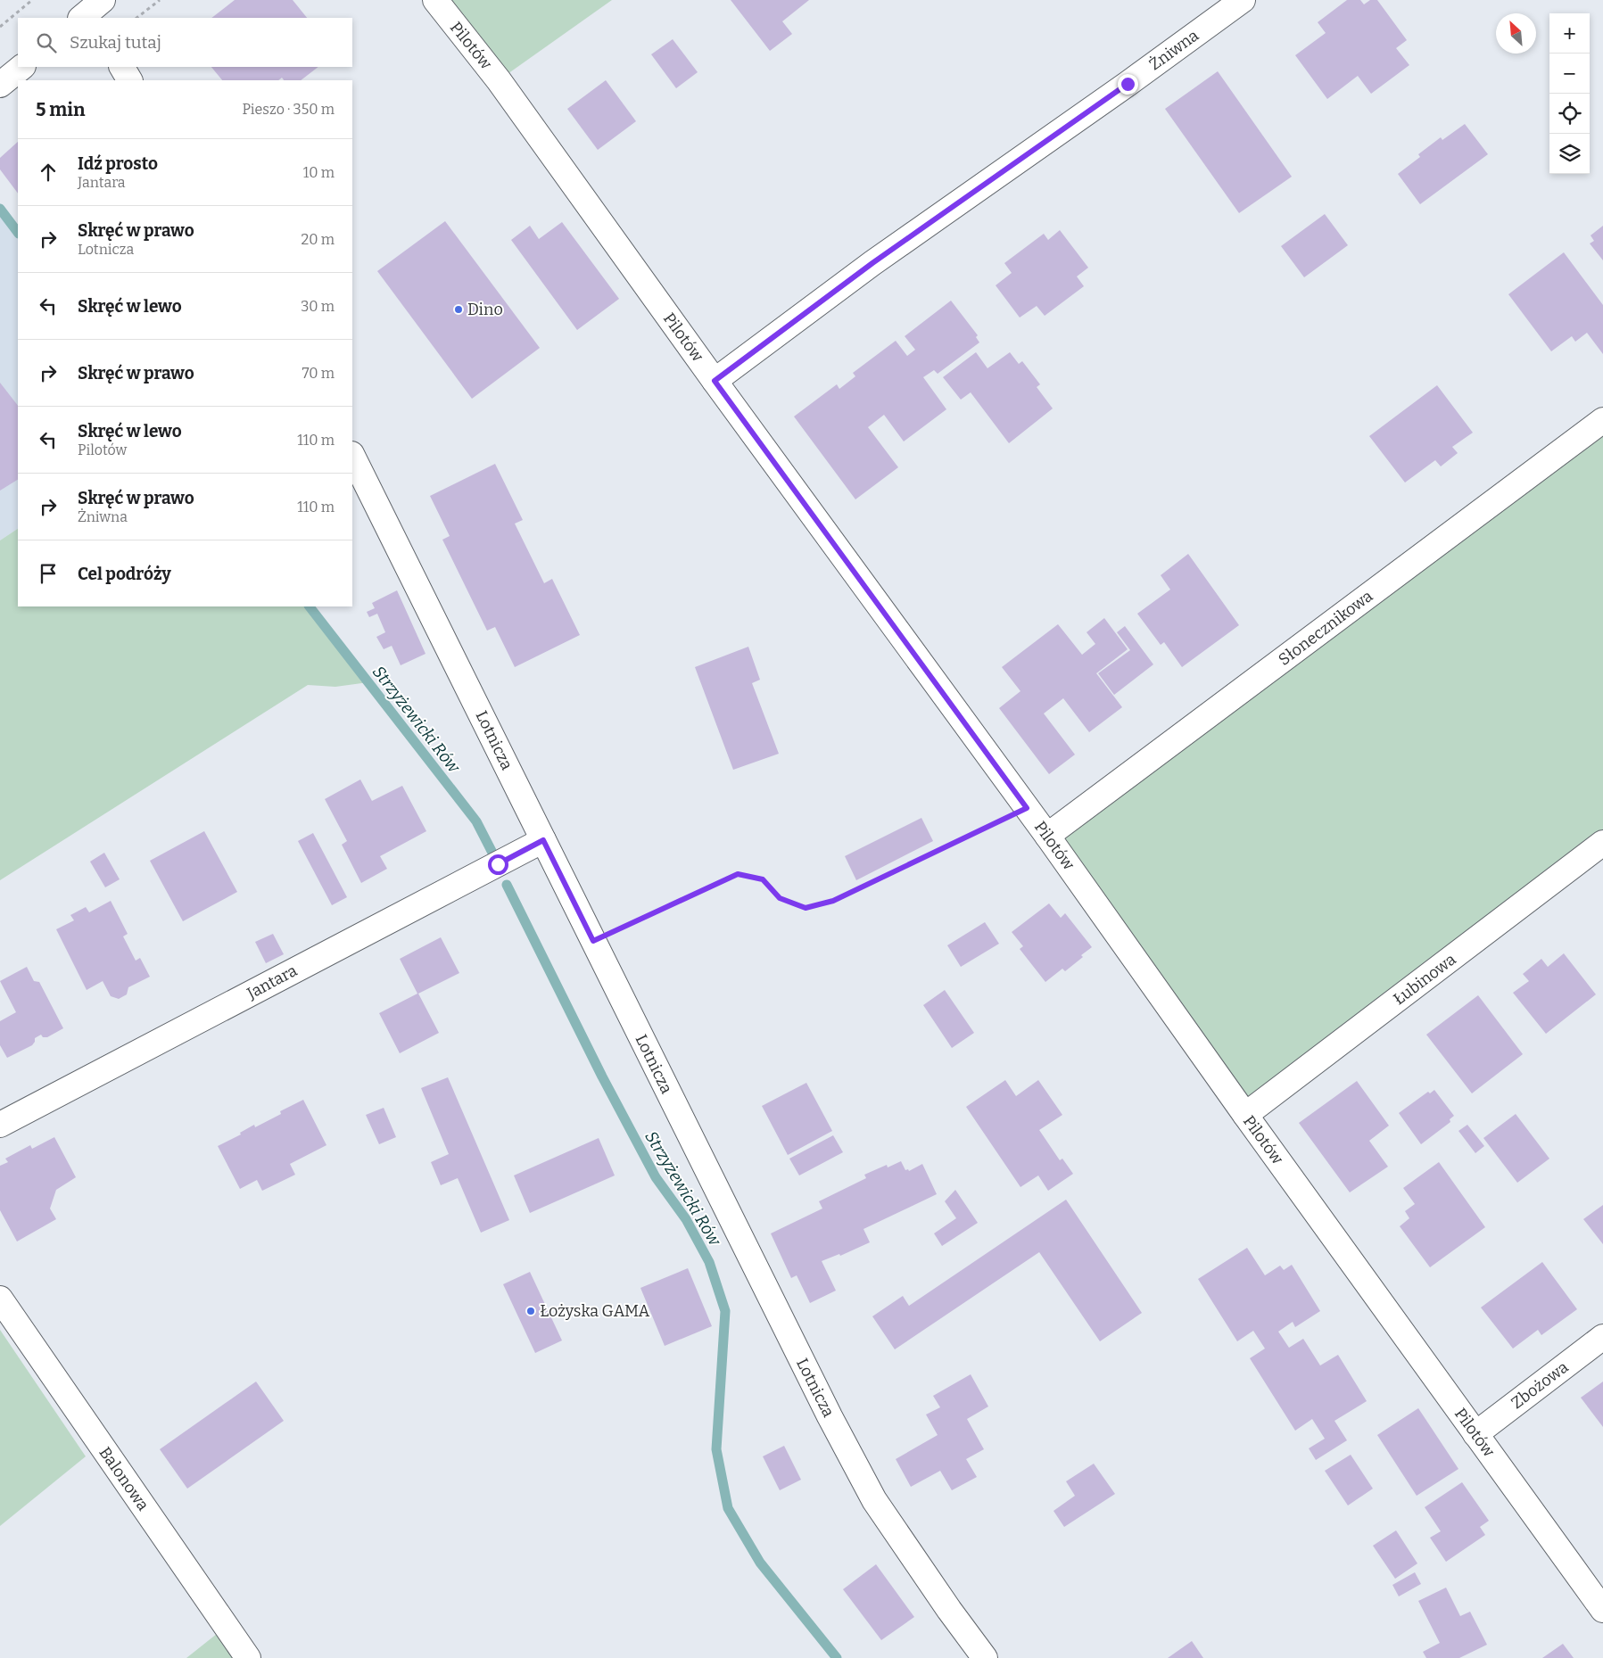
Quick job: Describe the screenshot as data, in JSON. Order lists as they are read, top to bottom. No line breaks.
{"streets":{"street":["Pilotów","Żniwna","Słonecznikowa","Lotnicza","Łubinowa","Jantara","Zbożowa","Balonowa"]},"crossings":[["Pilotów","Żniwna"],["Pilotów","Słonecznikowa"],["Pilotów","Łubinowa"],["Pilotów","Zbożowa"],["Lotnicza","Jantara"]],"water":["Strzyżewicki Rów"],"places":["Dino","Łożyska GAMA"],"north":"top left","page":{"map_buttons":["+","−"],"search":"Szukaj tutaj","heading":["5 min","Pieszo · 350 m"],"list":[["Idź prosto","Jantara","10 m"],["Skręć w prawo","Lotnicza","20 m"],["Skręć w lewo","30 m"],["Skręć w prawo","70 m"],["Skręć w lewo","Pilotów","110 m"],["Skręć w prawo","Żniwna","110 m"],"Cel podróży"]}}
